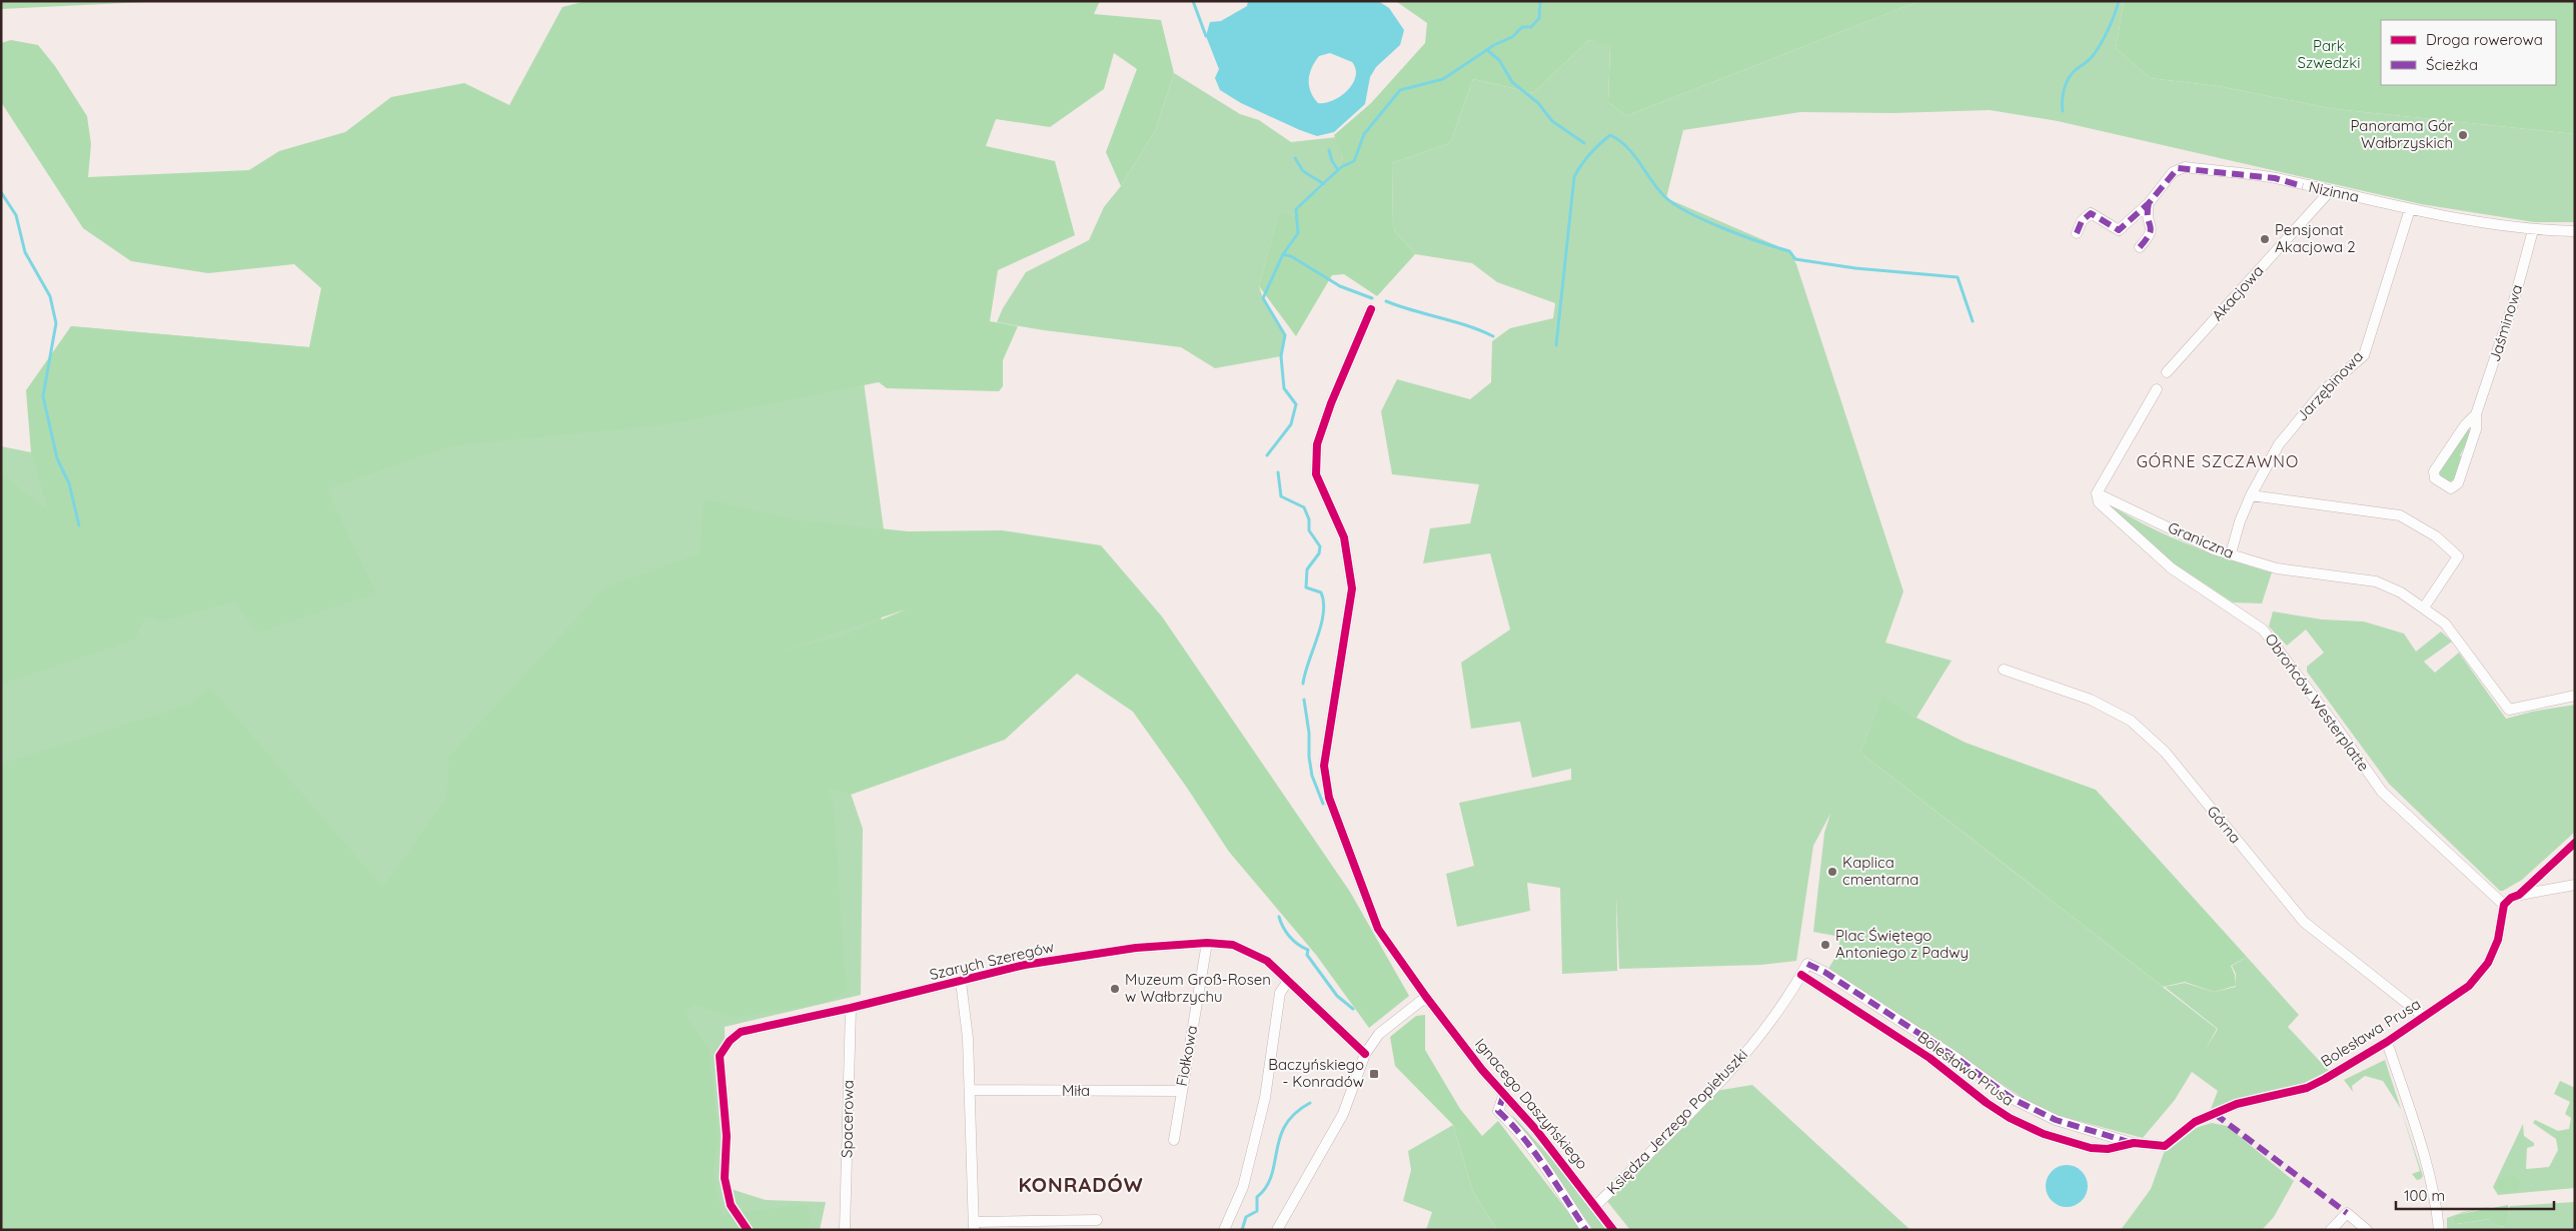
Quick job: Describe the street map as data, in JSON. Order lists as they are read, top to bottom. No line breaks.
{"streets":{"street":["Nizinna","Akacjowa","Jaśminowa","Jarzębinowa","Graniczna","Obrońców Westerplatte","Górna","Szarych Szeregów","Bolesława Prusa","Fiołkowa","Miła","Ignacego Daszyńskiego","Spacerowa","Księdza Jerzego Popiełuszki"]},"crossings":[["Nizinna","Akacjowa"],["Nizinna","Jaśminowa"],["Nizinna","Jarzębinowa"],["Jarzębinowa","Graniczna"],["Graniczna","Obrońców Westerplatte"],["Obrońców Westerplatte","Bolesława Prusa"],["Górna","Bolesława Prusa"],["Szarych Szeregów","Fiołkowa"],["Szarych Szeregów","Spacerowa"],["Bolesława Prusa","Księdza Jerzego Popiełuszki"],["Fiołkowa","Miła"],["Ignacego Daszyńskiego","Księdza Jerzego Popiełuszki"]],"districts":["GÓRNE SZCZAWNO","KONRADÓW"],"parks":["Park Szwedzki"],"places":{"other":["Panorama Gór Wałbrzyskich","Pensjonat Akacjowa 2","Kaplica cmentarna","Plac Świętego Antoniego z Padwy","Muzeum Groß-Rosen w Wałbrzychu"],"transit":["Baczyńskiego - Konradów"]},"legend":["Droga rowerowa","Ścieżka"],"scale_bar":"100 m"}
